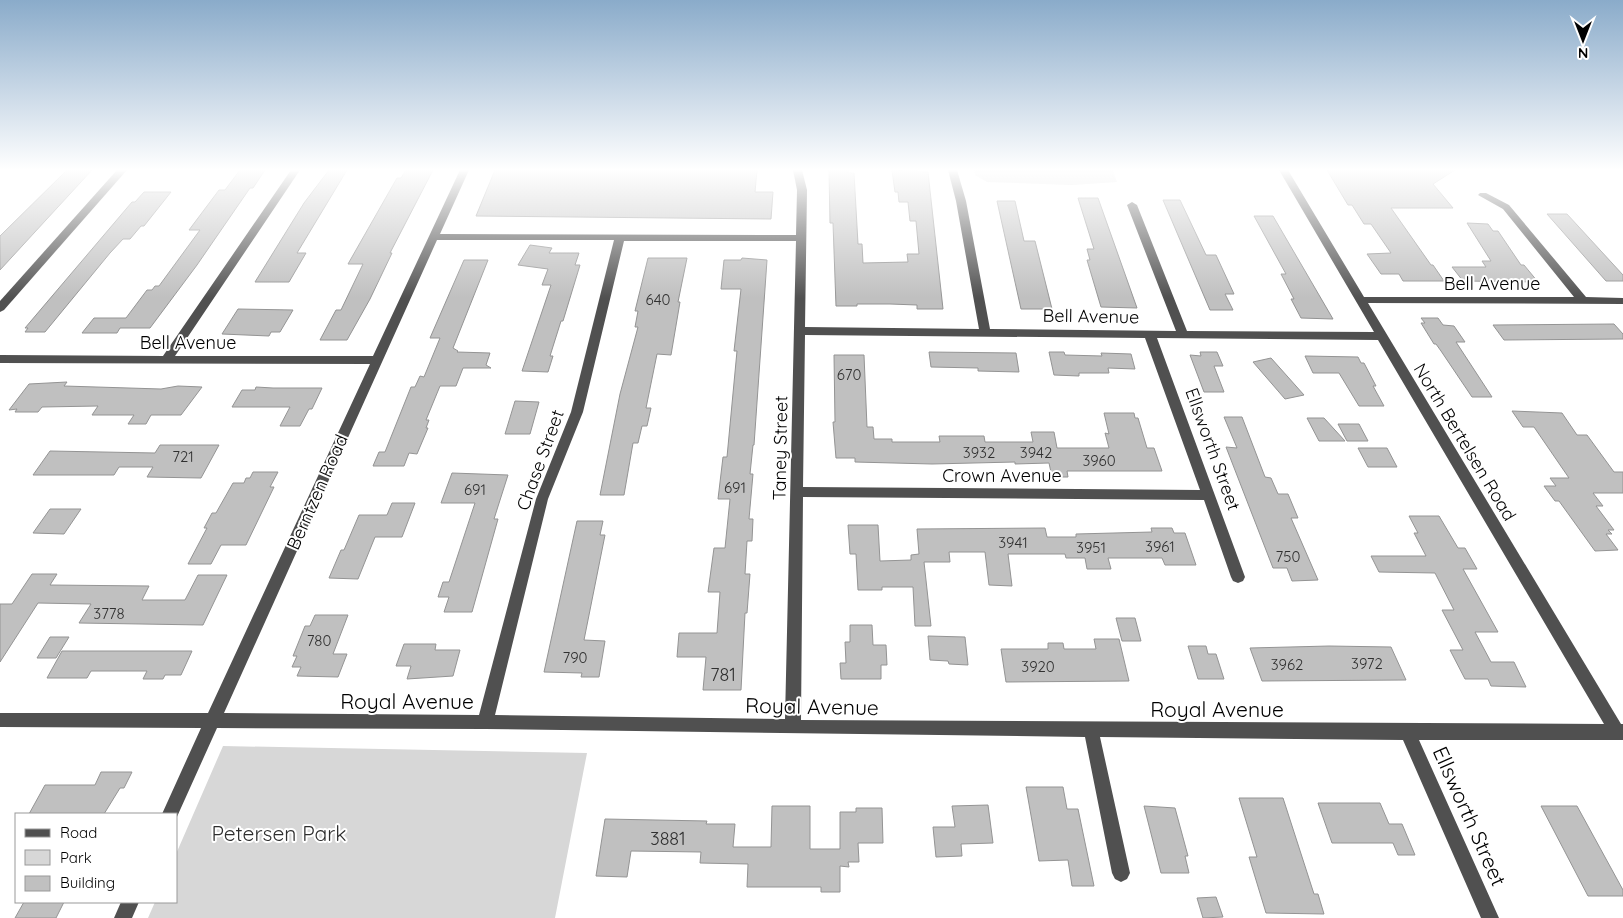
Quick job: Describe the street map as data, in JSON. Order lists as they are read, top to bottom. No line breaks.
{"streets":{"street":["Bell Avenue","North Bertelsen Road","Taney Street","Ellsworth Street","Chase Street","Crown Avenue","Berntzen Road","Royal Avenue"]},"crossings":[["Bell Avenue","North Bertelsen Road"],["Bell Avenue","Taney Street"],["Bell Avenue","Ellsworth Street"],["Bell Avenue","Berntzen Road"],["North Bertelsen Road","Royal Avenue"],["Taney Street","Crown Avenue"],["Taney Street","Royal Avenue"],["Ellsworth Street","Crown Avenue"],["Ellsworth Street","Royal Avenue"],["Chase Street","Royal Avenue"],["Berntzen Road","Royal Avenue"]],"parks":["Petersen Park"],"house_numbers":["640","670","3932","3942","721","3960","691","691","3941","3961","3951","750","3778","780","790","3972","3962","3920","781","3881"],"legend":["Road","Park","Building"],"north":"bottom"}
